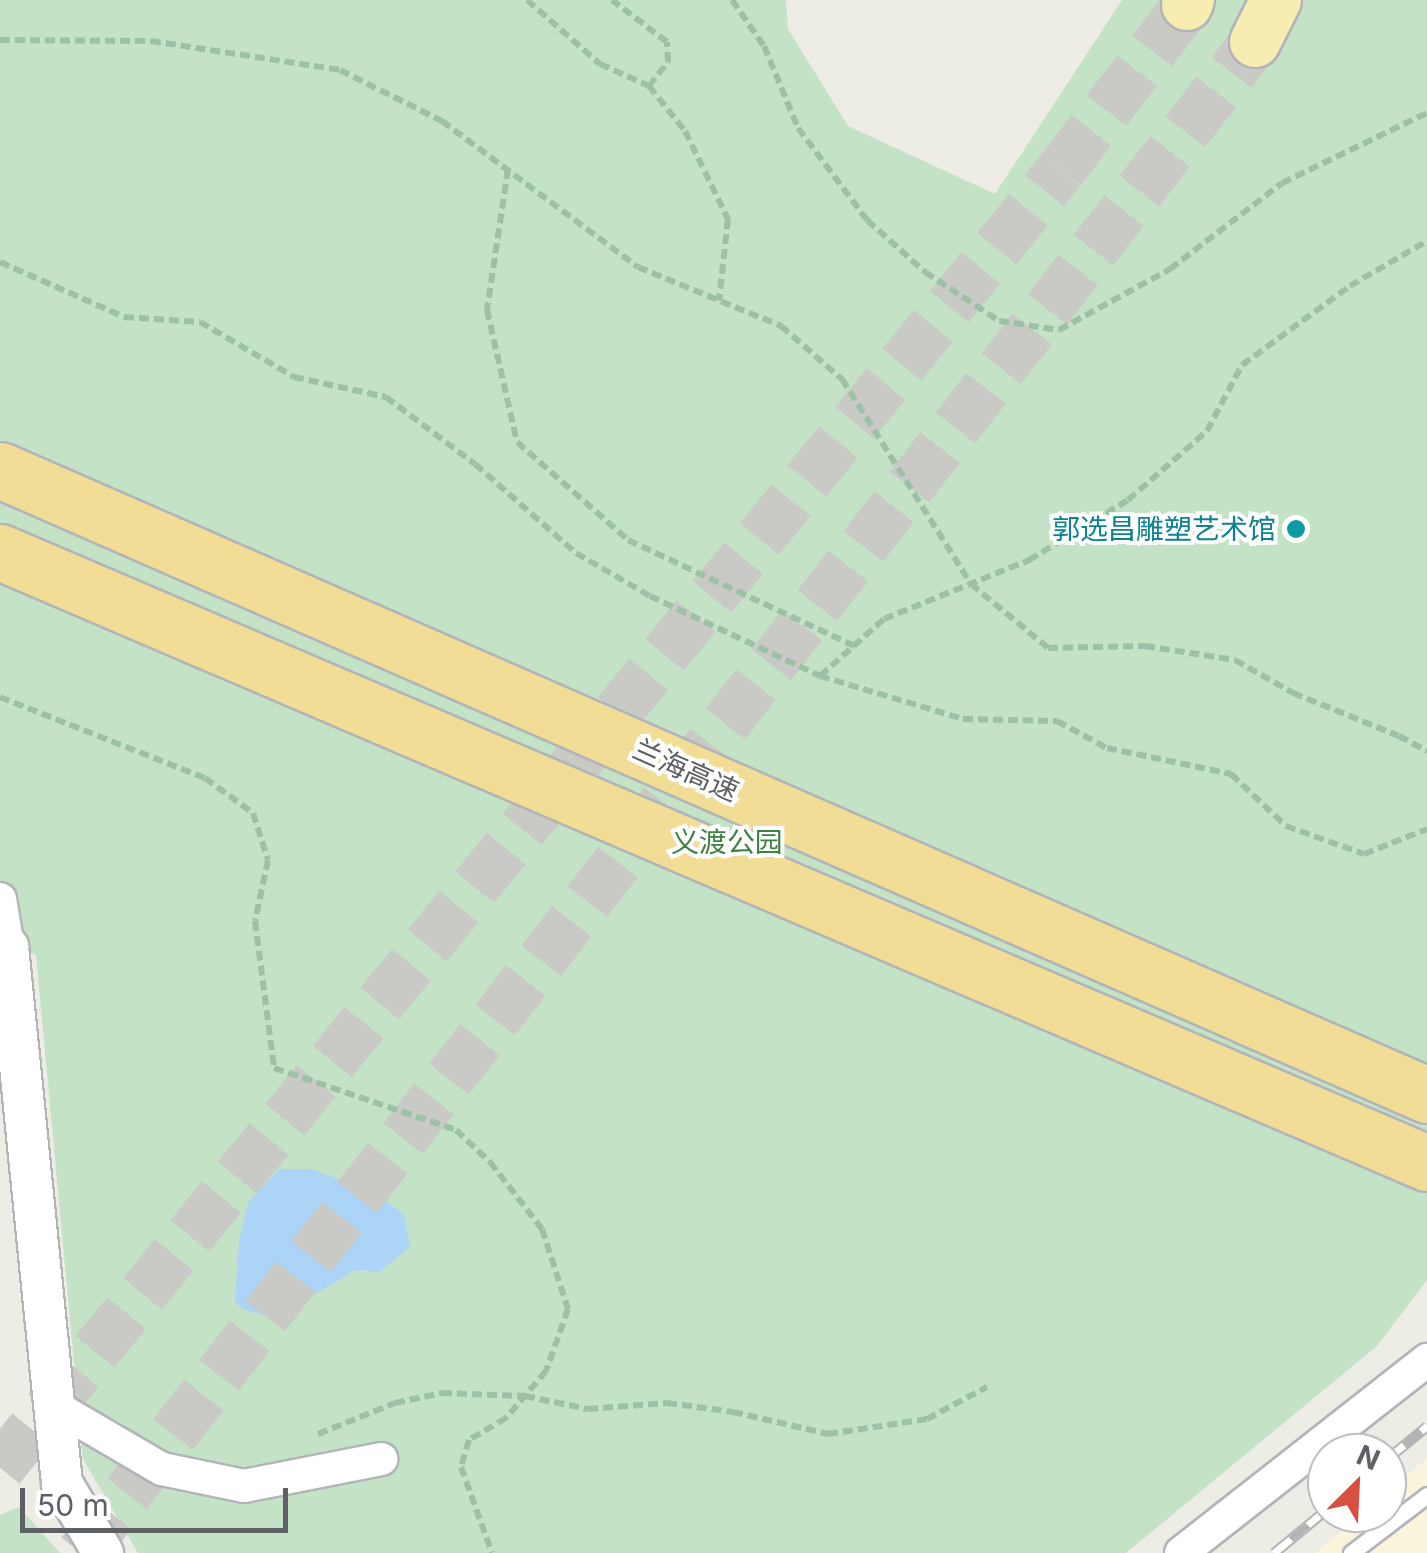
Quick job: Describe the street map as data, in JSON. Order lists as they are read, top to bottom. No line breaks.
{"streets":{"highway":["兰海高速"]},"parks":["义渡公园"],"places":["郭选昌雕塑艺术馆"],"scale_bar":"50 m","north":"top right"}
